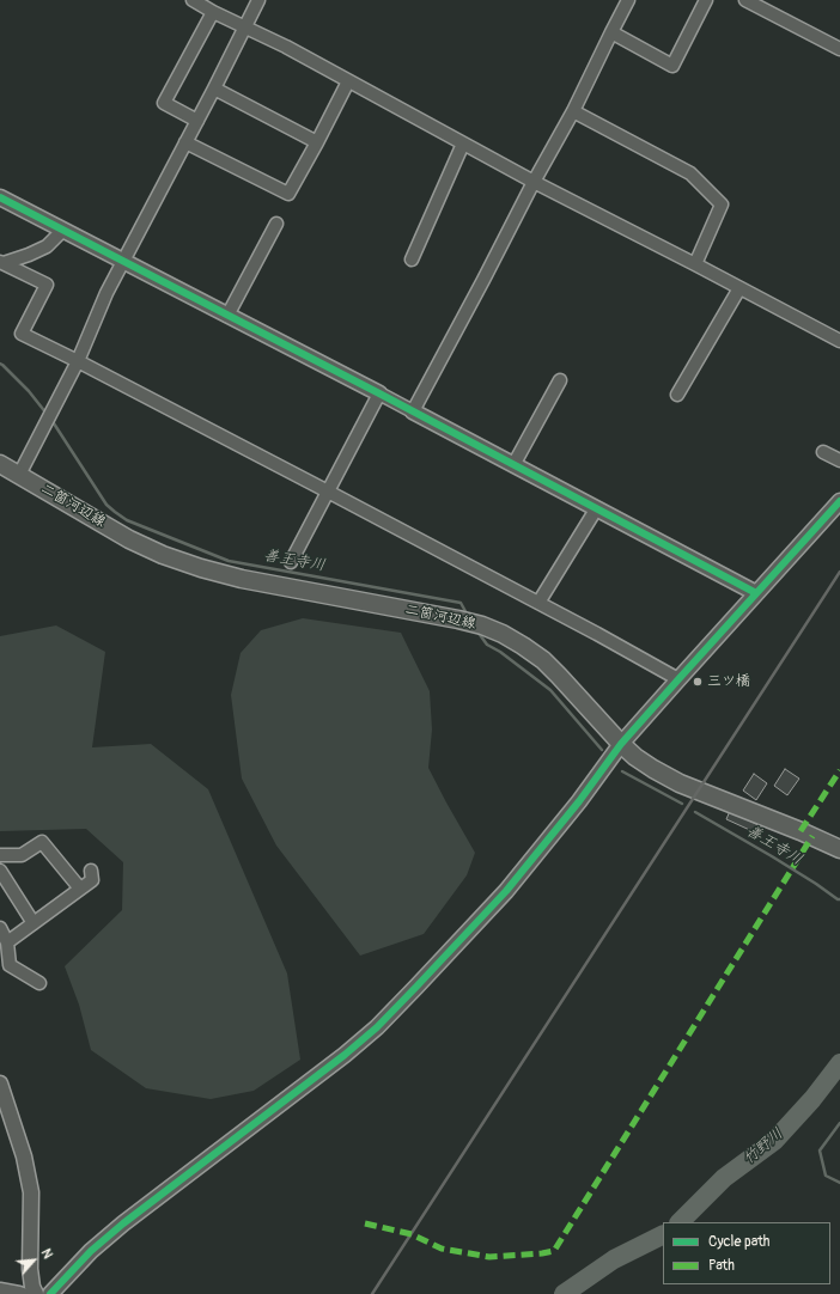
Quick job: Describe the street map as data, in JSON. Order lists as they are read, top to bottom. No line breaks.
{"streets":{"main road":["二箇河辺線"]},"water":["善王寺川","竹野川"],"places":["三ツ橋"],"legend":["Cycle path","Path"],"north":"top right"}
